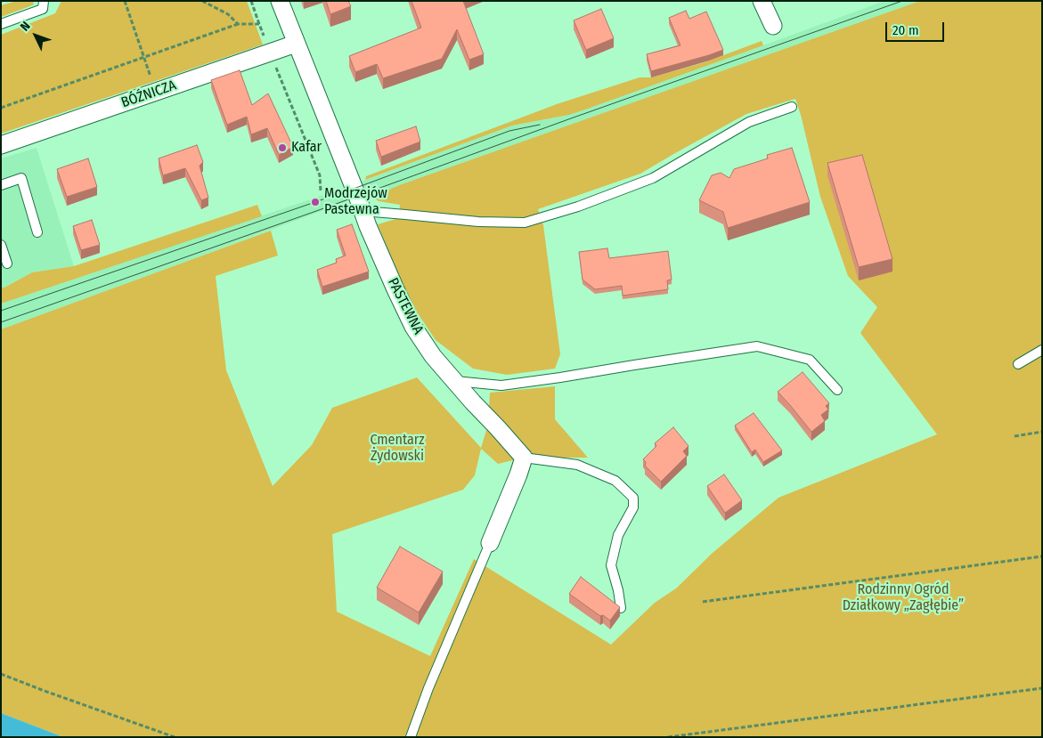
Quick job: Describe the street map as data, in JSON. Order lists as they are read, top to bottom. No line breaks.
{"streets":{"street":["BÓŹNICZA","PASTEWNA"]},"crossings":[["BÓŹNICZA","PASTEWNA"]],"parks":["Cmentarz Żydowski","Rodzinny Ogród Działkowy „Zagłębie”"],"places":["Kafar","Modrzejów Pastewna"],"scale_bar":"20 m","north":"top left"}
